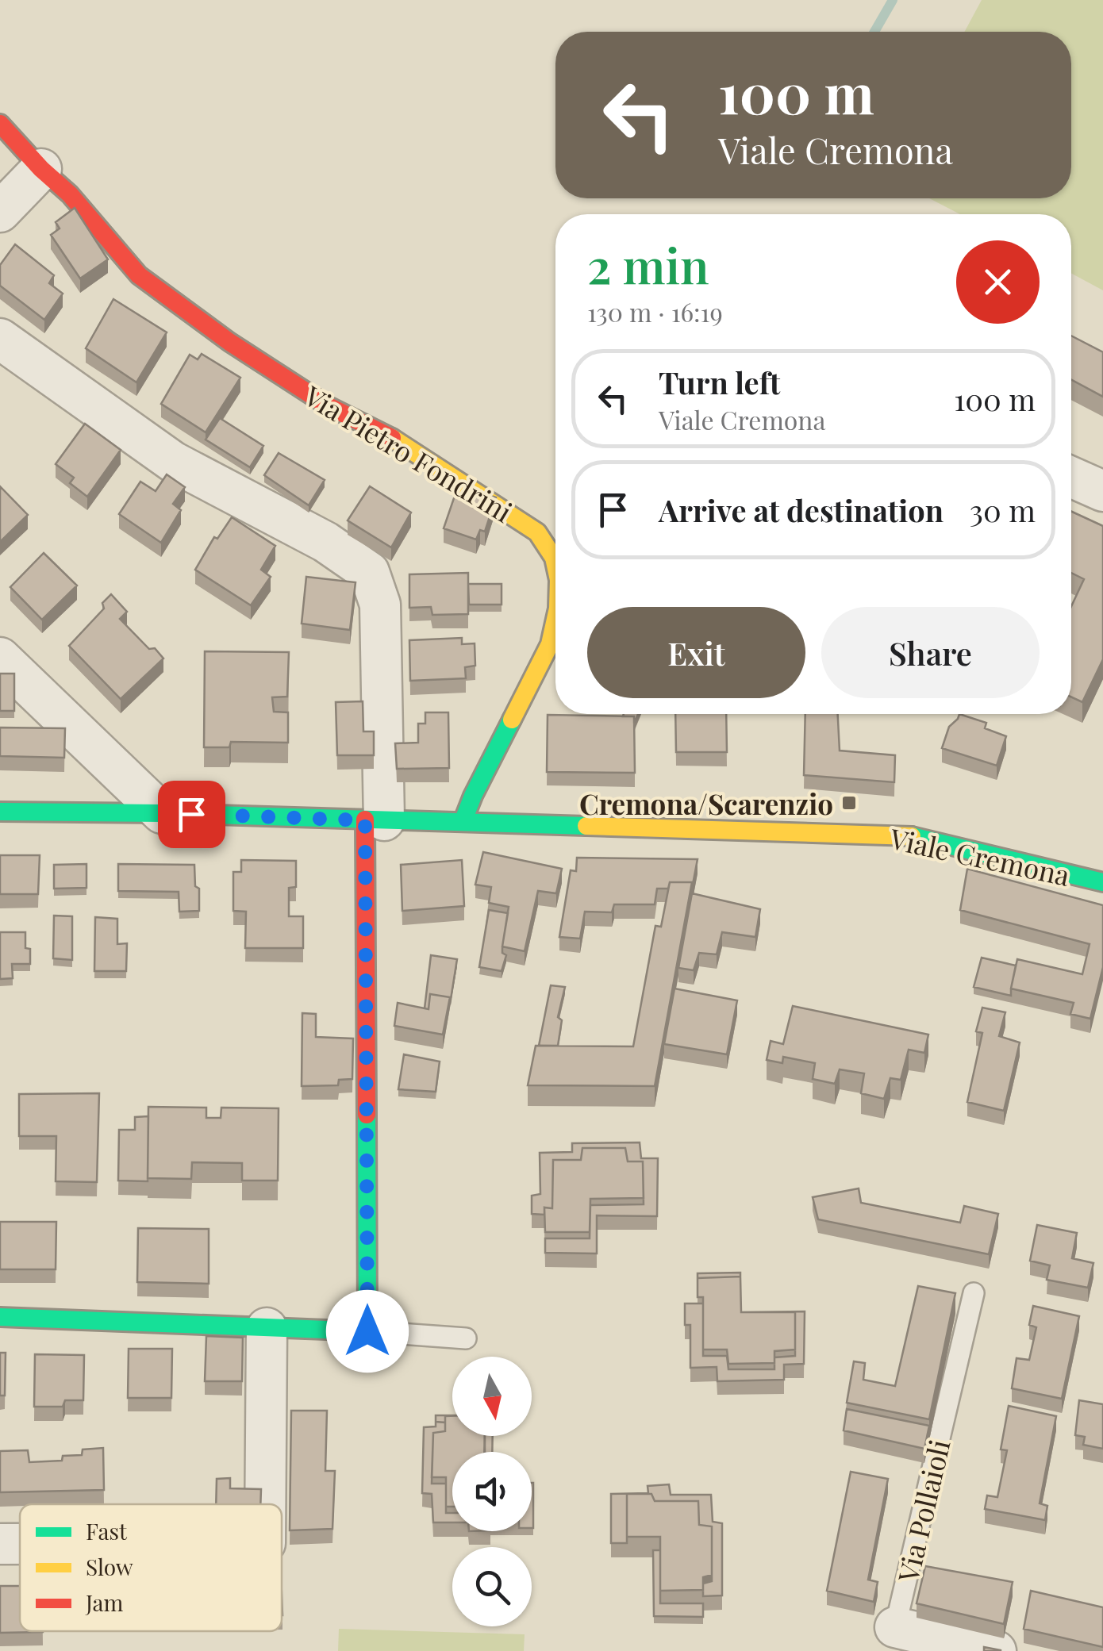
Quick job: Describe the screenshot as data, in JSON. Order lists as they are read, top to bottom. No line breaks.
{"streets":{"street":["Via Pietro Fondrini","Viale Cremona","Via Pollaioli"]},"crossings":[["Via Pietro Fondrini","Viale Cremona"]],"places":{"transit":["Cremona/Scarenzio"]},"legend":["Fast","Slow","Jam"],"north":"bottom","page":{"turn":["100 m","Viale Cremona"],"heading":["2 min","130 m · 16:19"],"list":[{"name":"Turn left","note":"Viale Cremona","value":"100 m"},{"name":"Arrive at destination","value":"30 m"}],"buttons":["Exit","Share"]}}
